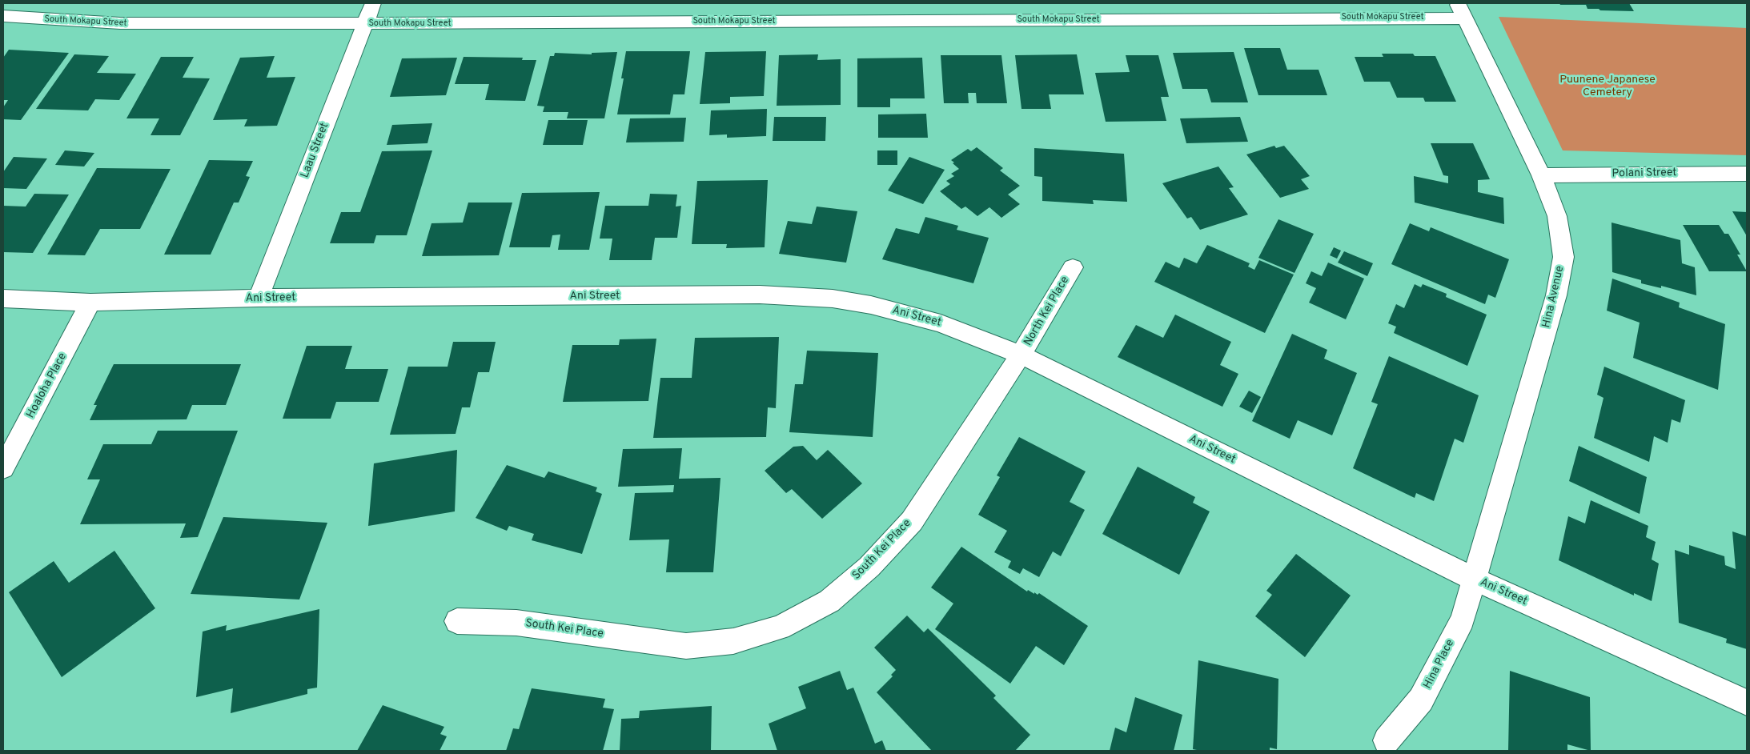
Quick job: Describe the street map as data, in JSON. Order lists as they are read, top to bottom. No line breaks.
{"streets":{"street":["South Mokapu Street","Laau Street","Polani Street","Ani Street","Hina Avenue","North Kei Place","Hoaloha Place","South Kei Place","Hina Place"]},"crossings":[["South Mokapu Street","Laau Street"],["South Mokapu Street","Hina Avenue"],["Laau Street","Ani Street"],["Polani Street","Hina Avenue"],["Ani Street","Hina Avenue"],["Ani Street","North Kei Place"],["Ani Street","Hoaloha Place"],["Ani Street","South Kei Place"],["Ani Street","Hina Place"],["Hina Avenue","Hina Place"],["North Kei Place","South Kei Place"]],"parks":["Puunene Japanese Cemetery"]}
